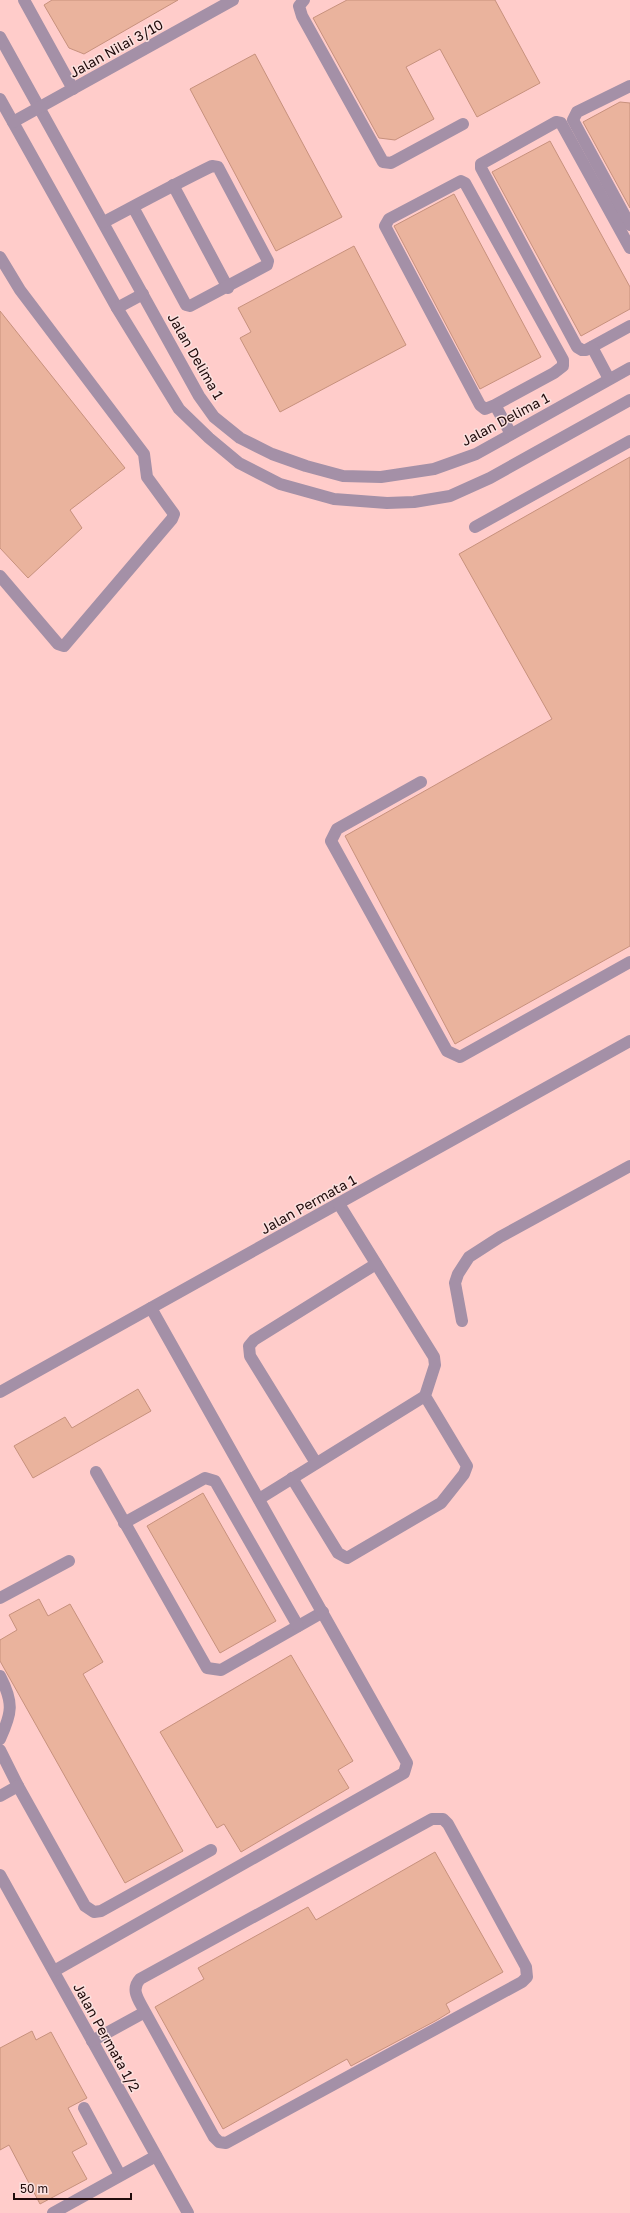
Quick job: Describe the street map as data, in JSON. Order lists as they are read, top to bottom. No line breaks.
{"streets":{"street":["Jalan Nilai 3/10","Jalan Delima 1","Jalan Permata 1","Jalan Permata 1/2"]},"crossings":[["Jalan Nilai 3/10","Jalan Delima 1"]],"scale_bar":"50 m"}
